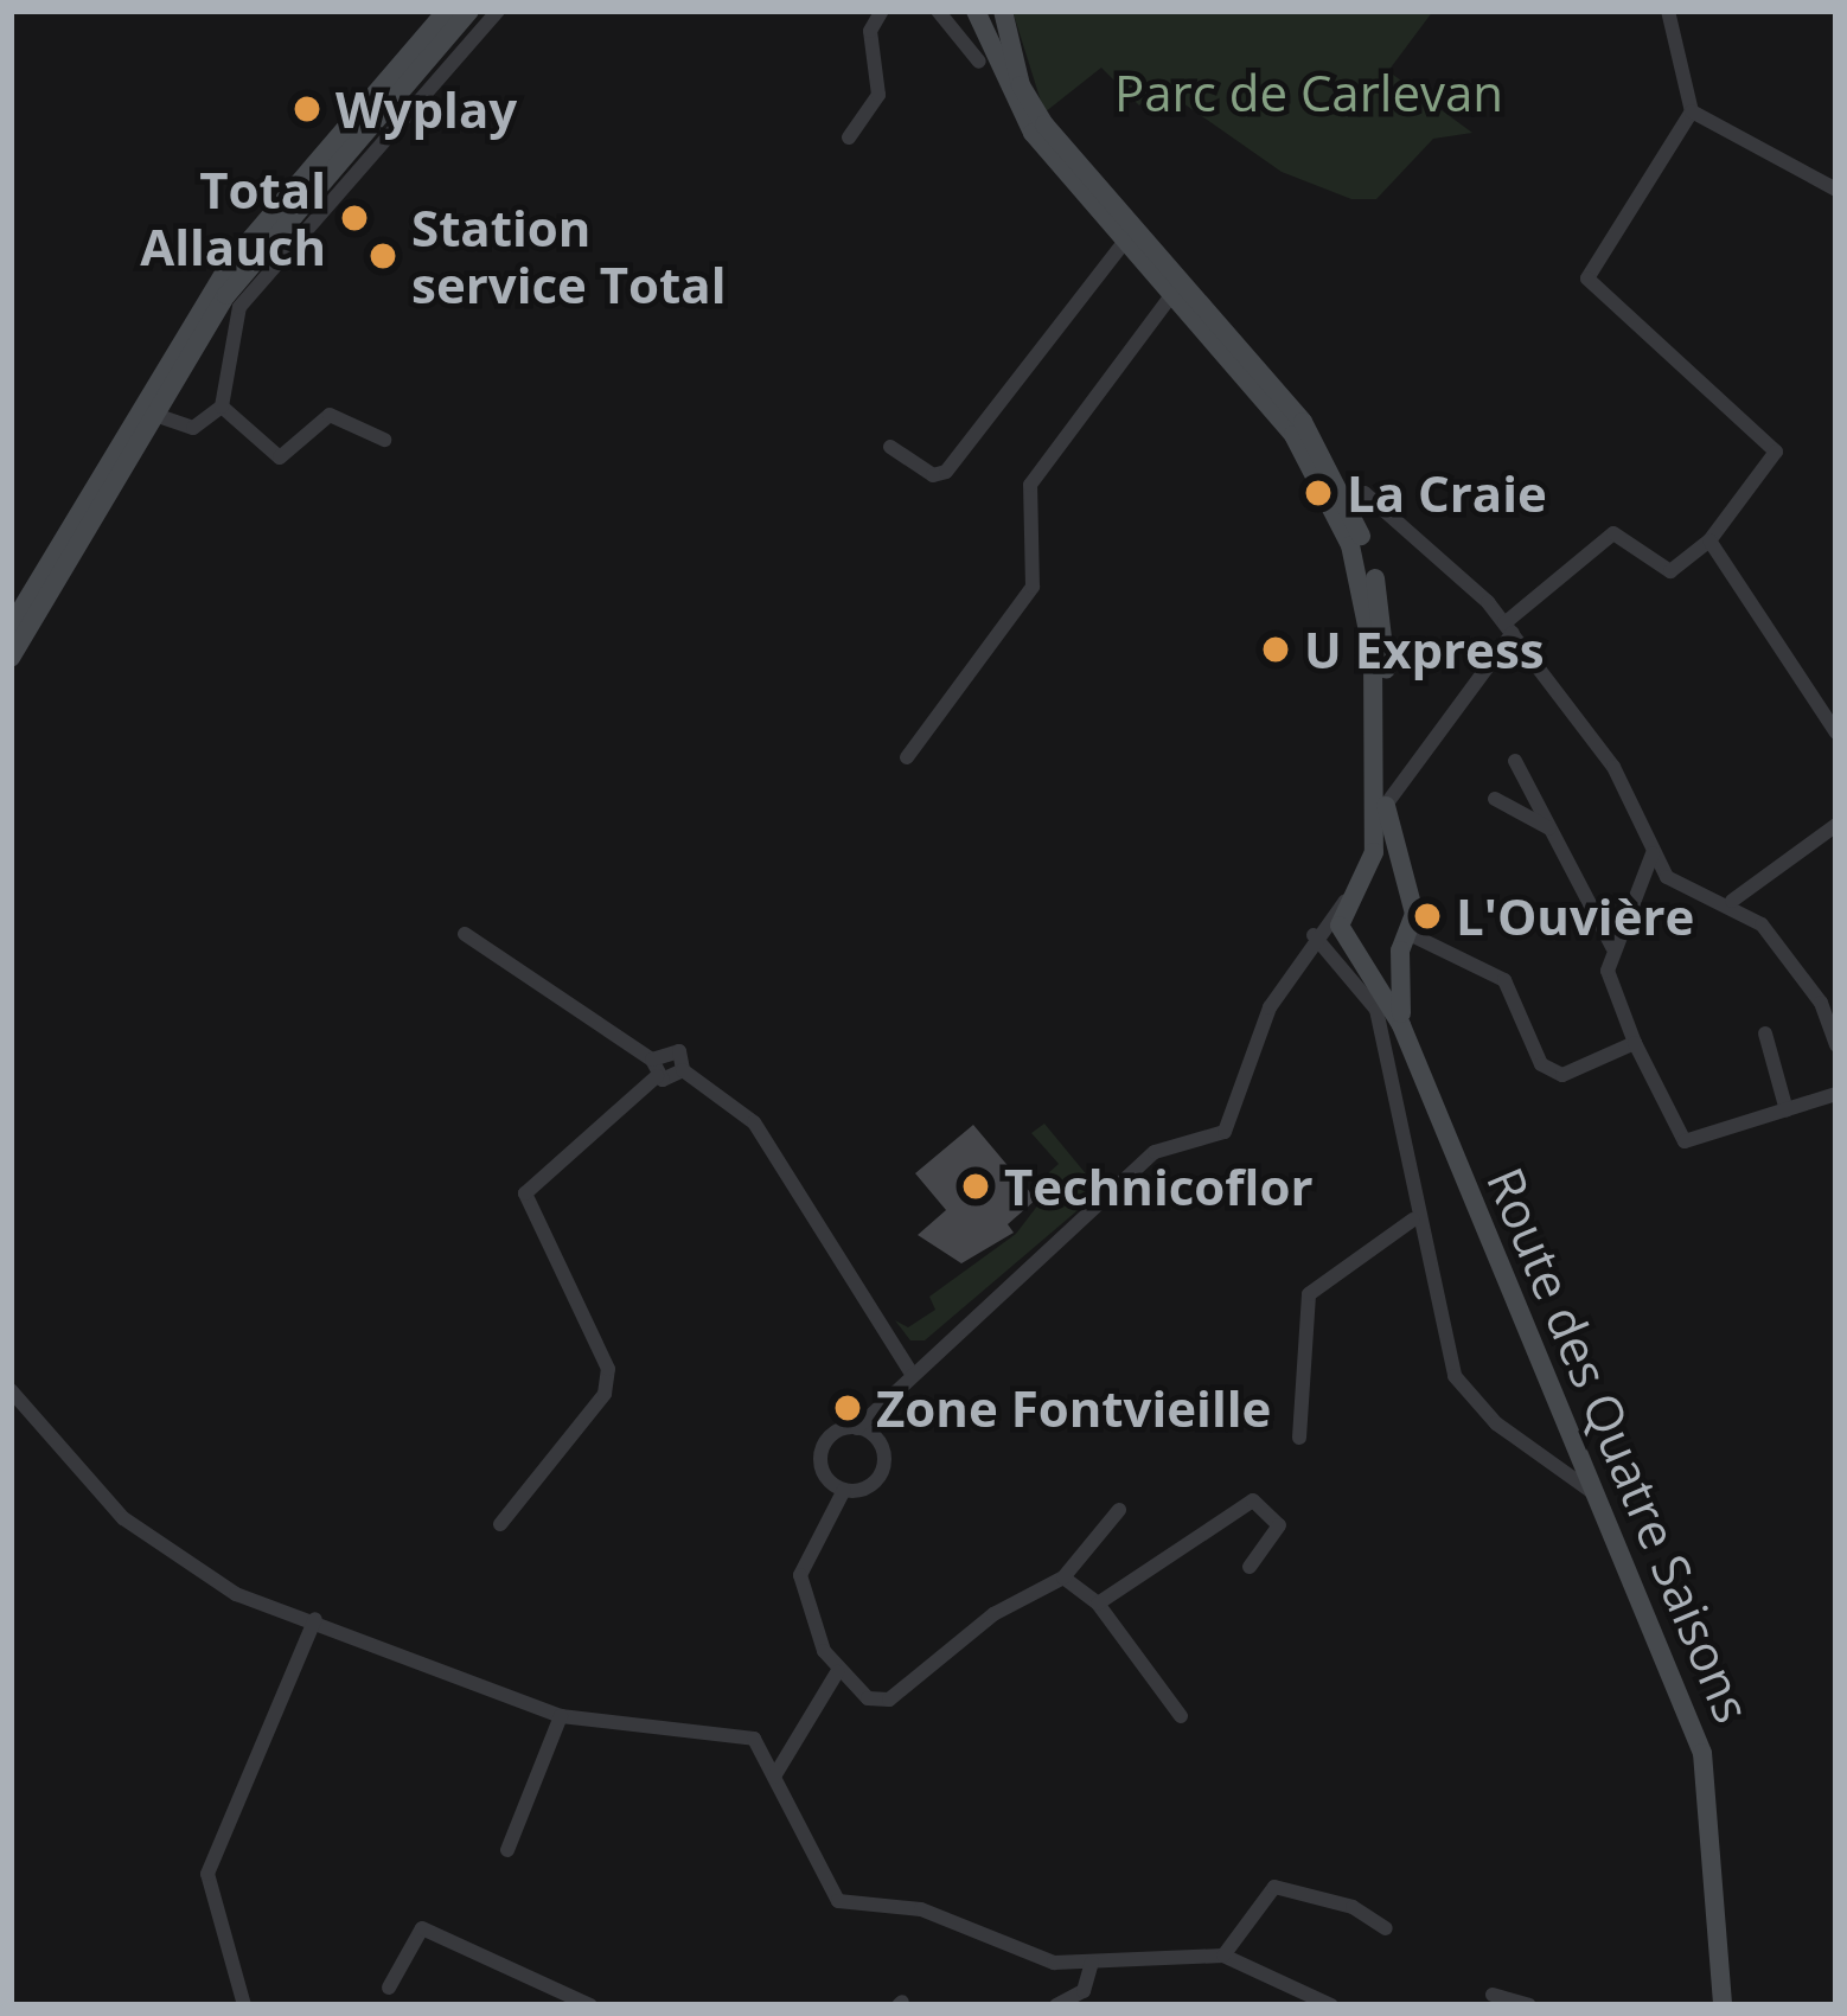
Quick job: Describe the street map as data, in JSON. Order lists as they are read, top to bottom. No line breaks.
{"streets":{"main road":["Route des Quatre Saisons"]},"parks":["Parc de Carlevan"],"places":["Wyplay","Total Allauch","Station service Total","La Craie","U Express","L'Ouvière","Technicoflor","Zone Fontvieille"]}
